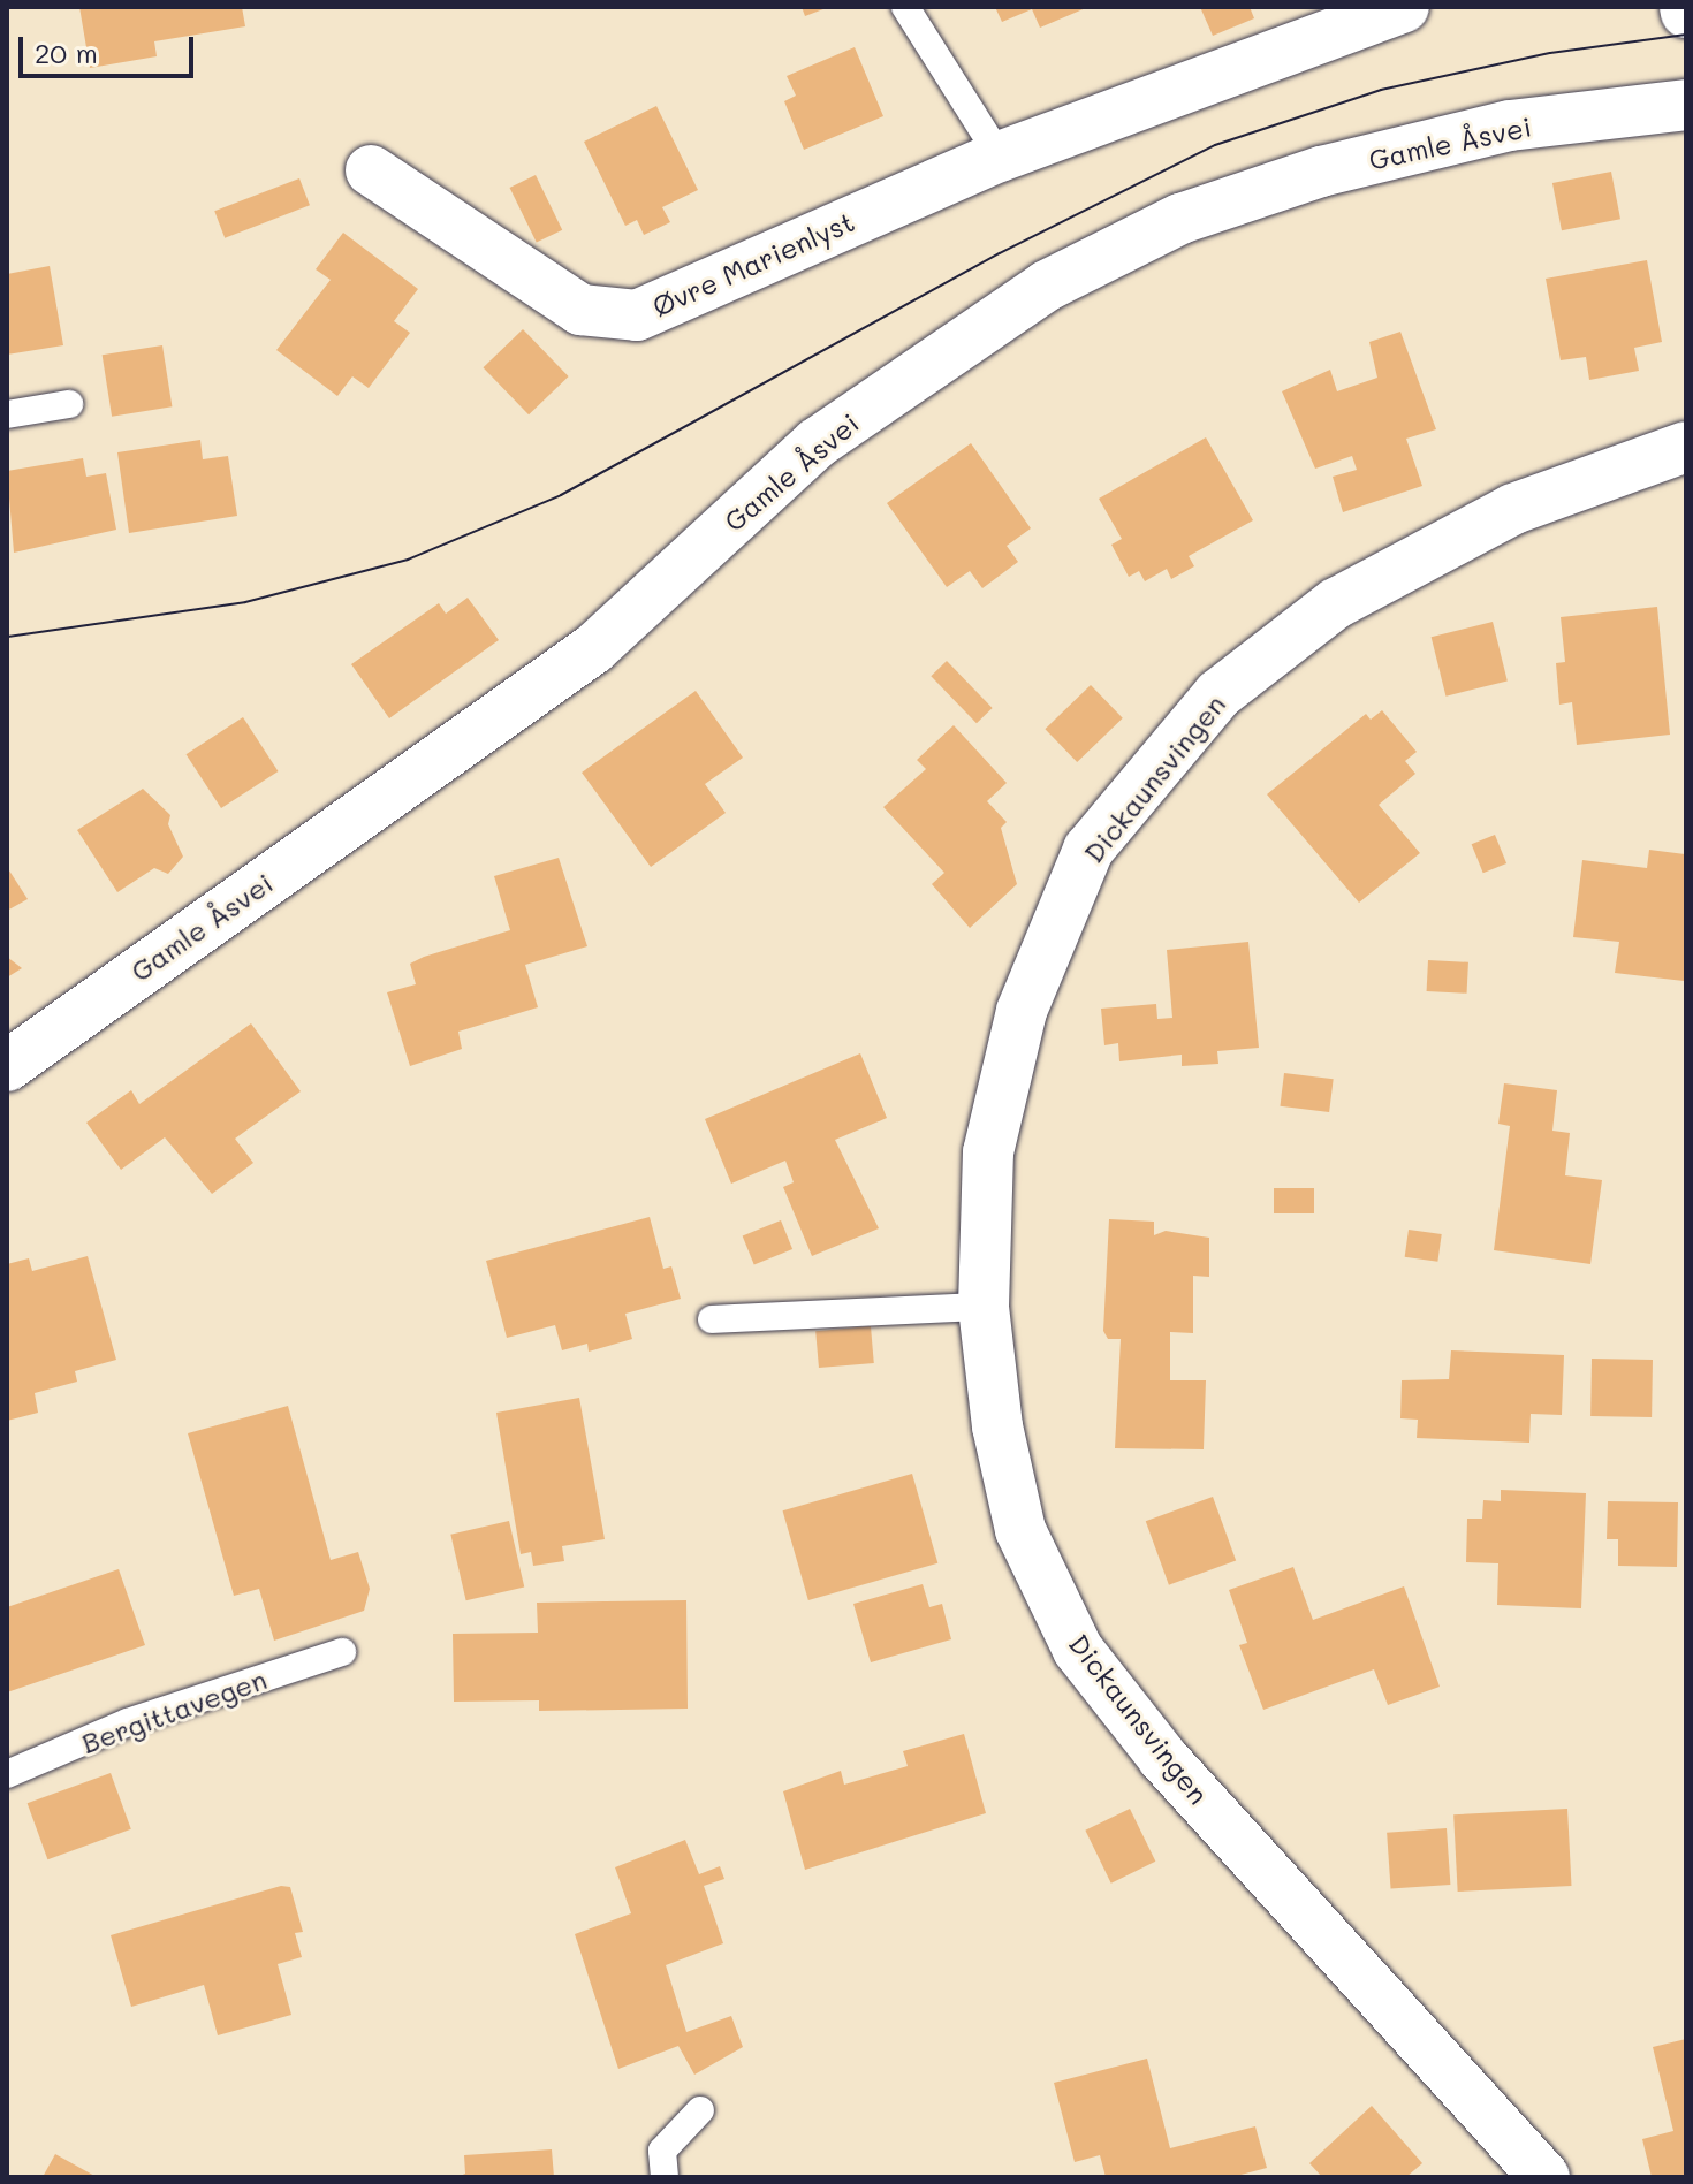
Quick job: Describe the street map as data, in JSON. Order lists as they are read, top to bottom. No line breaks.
{"streets":{"street":["Gamle Åsvei","Øvre Marienlyst","Dickaunsvingen"],"lane":["Bergittavegen"]},"scale_bar":"20 m"}
